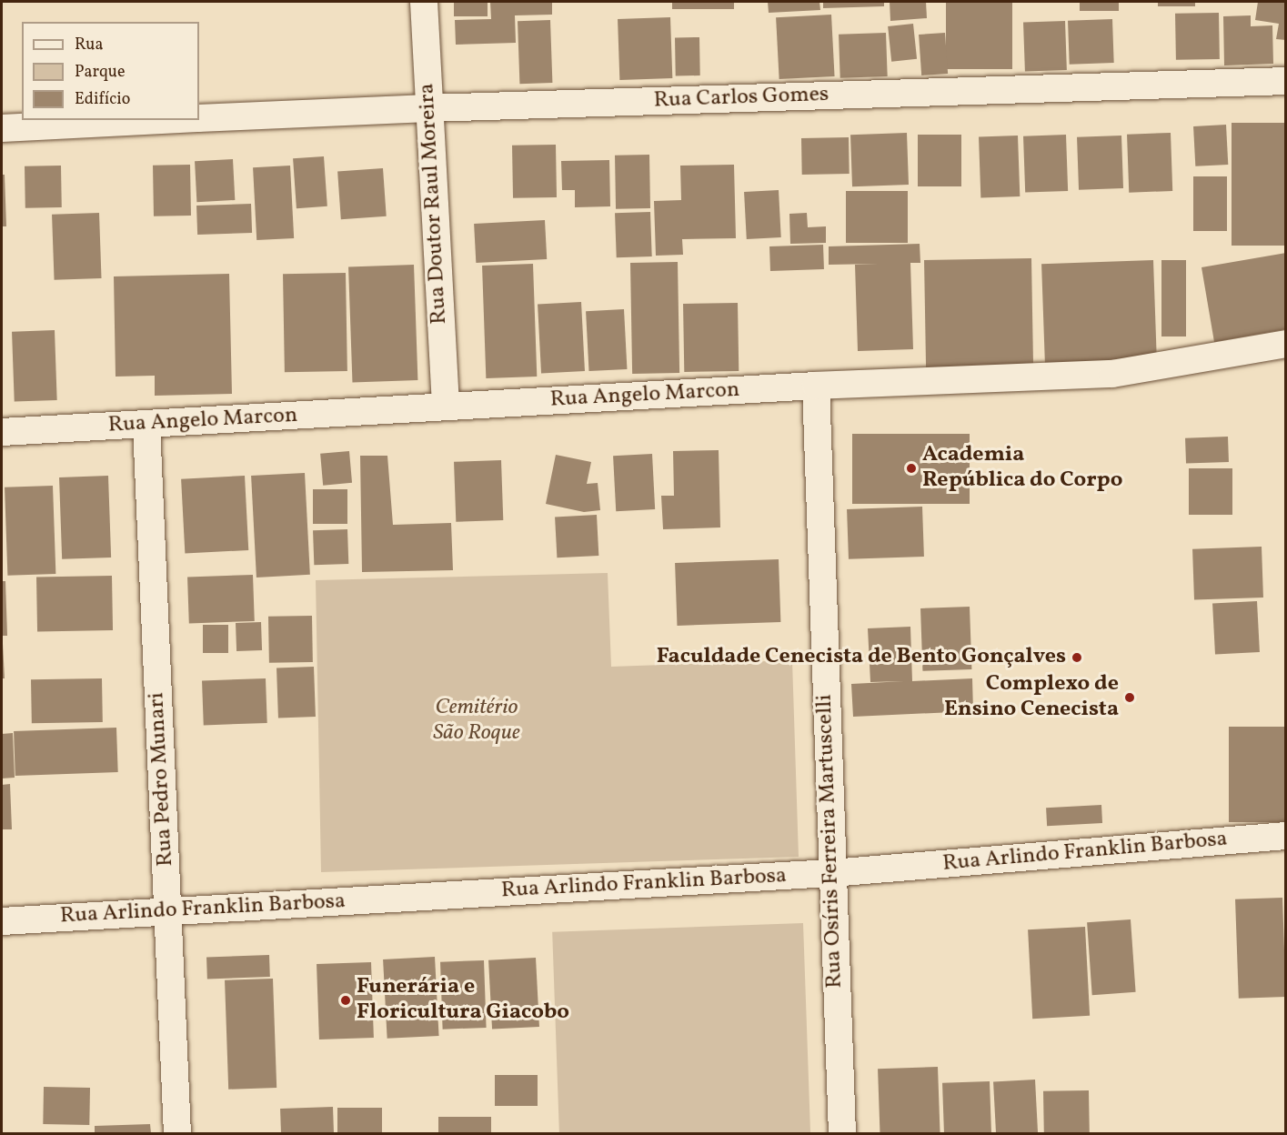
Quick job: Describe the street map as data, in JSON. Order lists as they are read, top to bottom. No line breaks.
{"streets":{"street":["Rua Carlos Gomes","Rua Doutor Raul Moreira","Rua Angelo Marcon","Rua Pedro Munari","Rua Osíris Ferreira Martuscelli","Rua Arlindo Franklin Barbosa"]},"crossings":[["Rua Carlos Gomes","Rua Doutor Raul Moreira"],["Rua Doutor Raul Moreira","Rua Angelo Marcon"],["Rua Angelo Marcon","Rua Pedro Munari"],["Rua Angelo Marcon","Rua Osíris Ferreira Martuscelli"],["Rua Pedro Munari","Rua Arlindo Franklin Barbosa"],["Rua Osíris Ferreira Martuscelli","Rua Arlindo Franklin Barbosa"]],"parks":["Cemitério São Roque"],"places":["Academia República do Corpo","Faculdade Cenecista de Bento Gonçalves","Complexo de Ensino Cenecista","Funerária e Floricultura Giacobo"],"legend":["Rua","Parque","Edifício"]}
